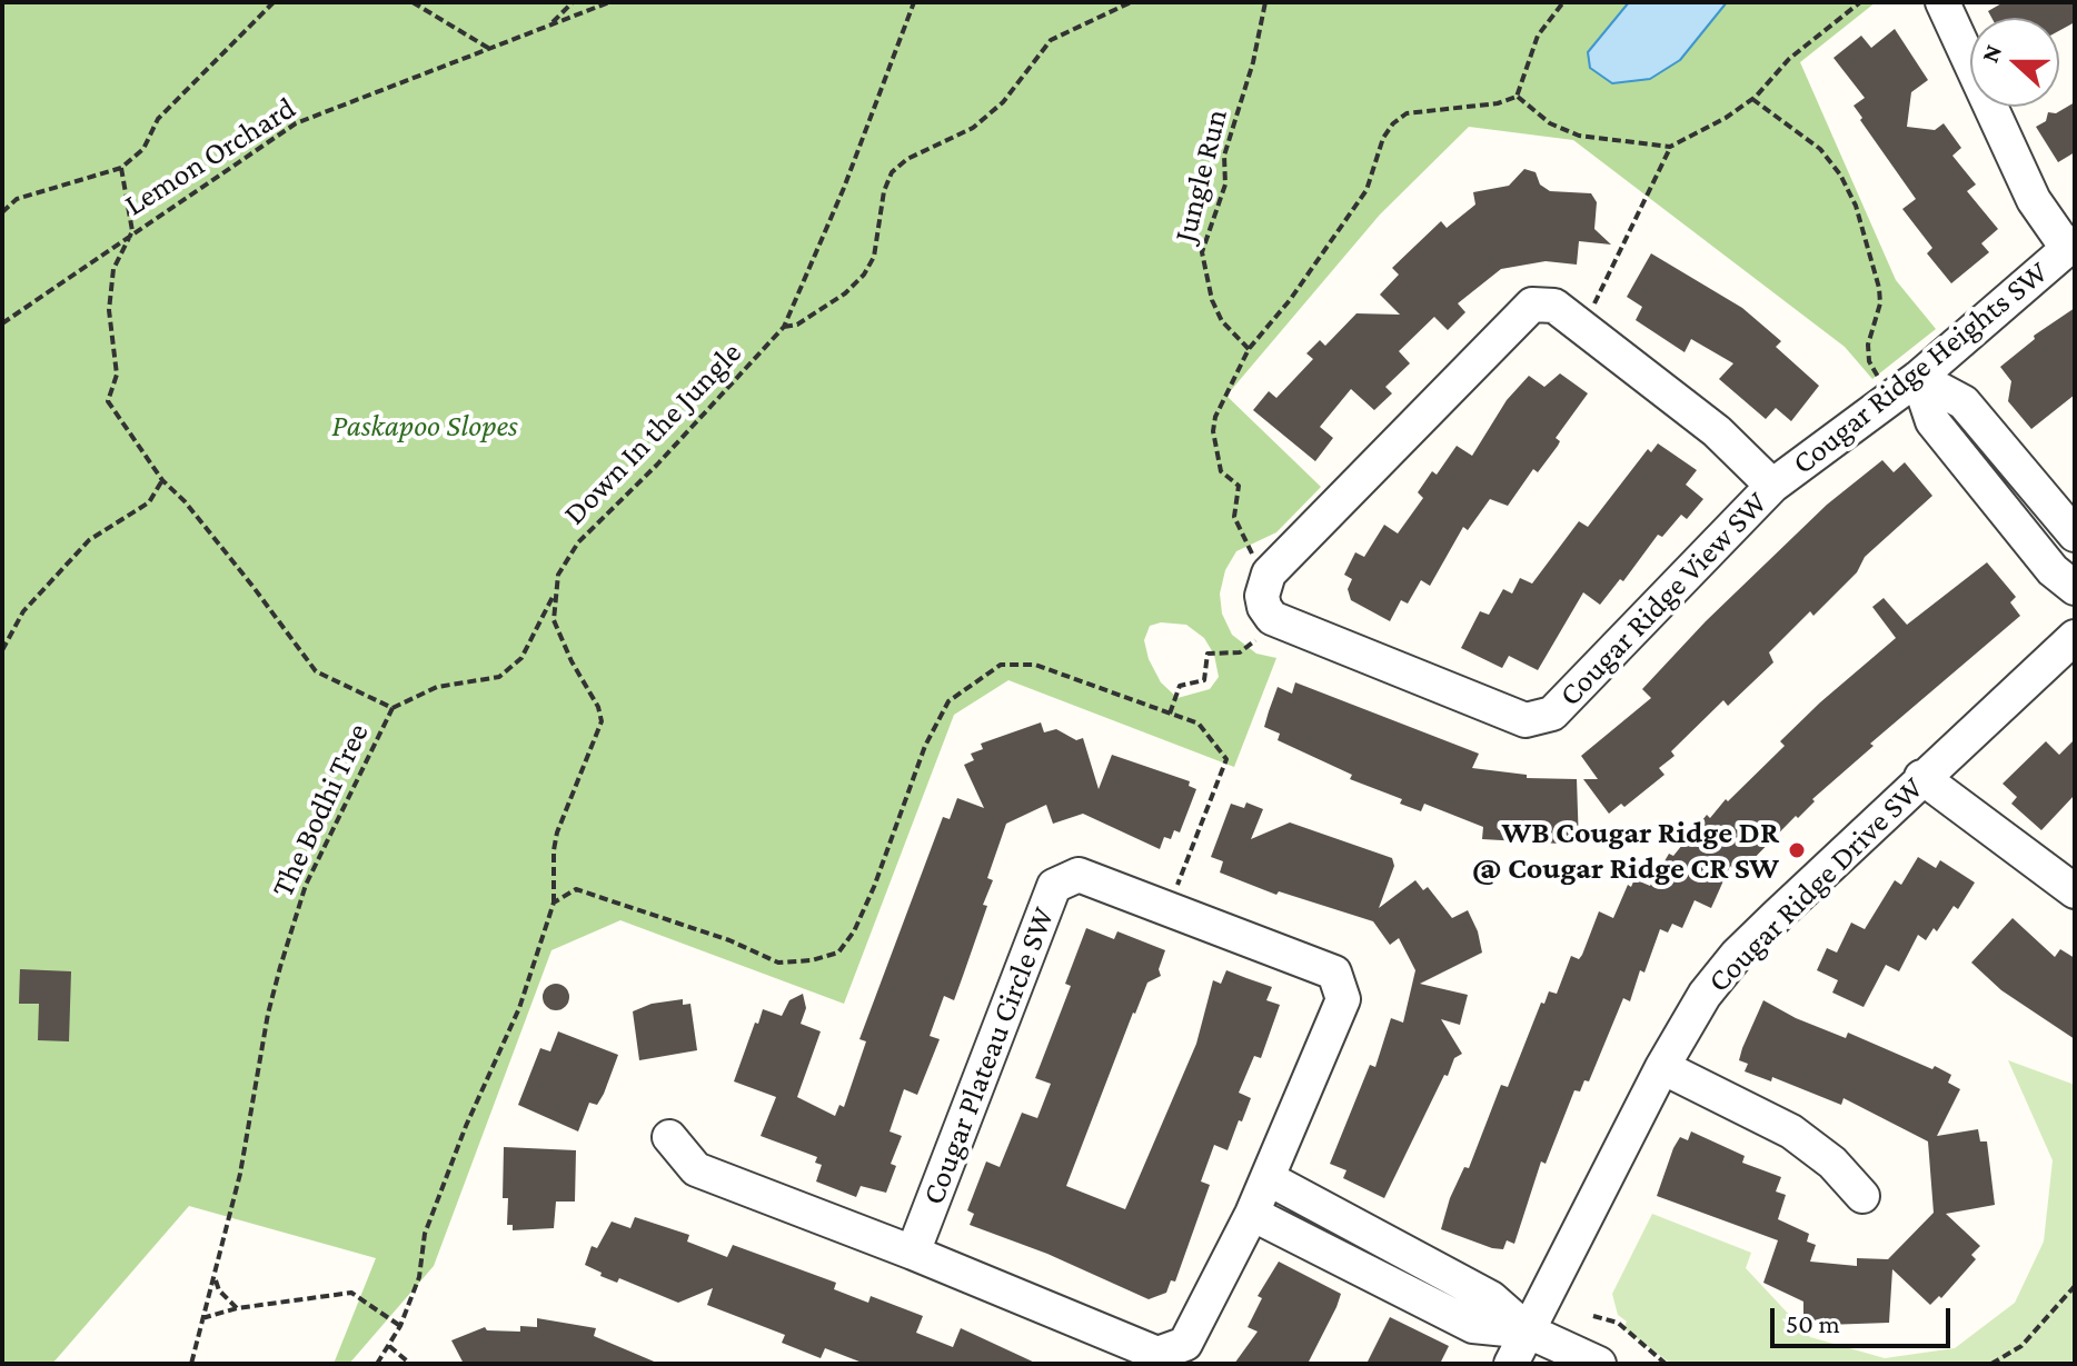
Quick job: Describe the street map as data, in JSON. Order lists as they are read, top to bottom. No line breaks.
{"streets":{"street":["Cougar Ridge Heights SW","Cougar Ridge View SW","Cougar Ridge Drive SW","Cougar Plateau Circle SW"],"path":["Lemon Orchard","Jungle Run","Down In the Jungle","The Bodhi Tree"]},"crossings":[["Lemon Orchard","The Bodhi Tree"],["Cougar Ridge Heights SW","Cougar Ridge View SW"],["Down In the Jungle","The Bodhi Tree"]],"parks":["Paskapoo Slopes"],"places":["WB Cougar Ridge DR @ Cougar Ridge CR SW"],"scale_bar":"50 m","north":"left"}
